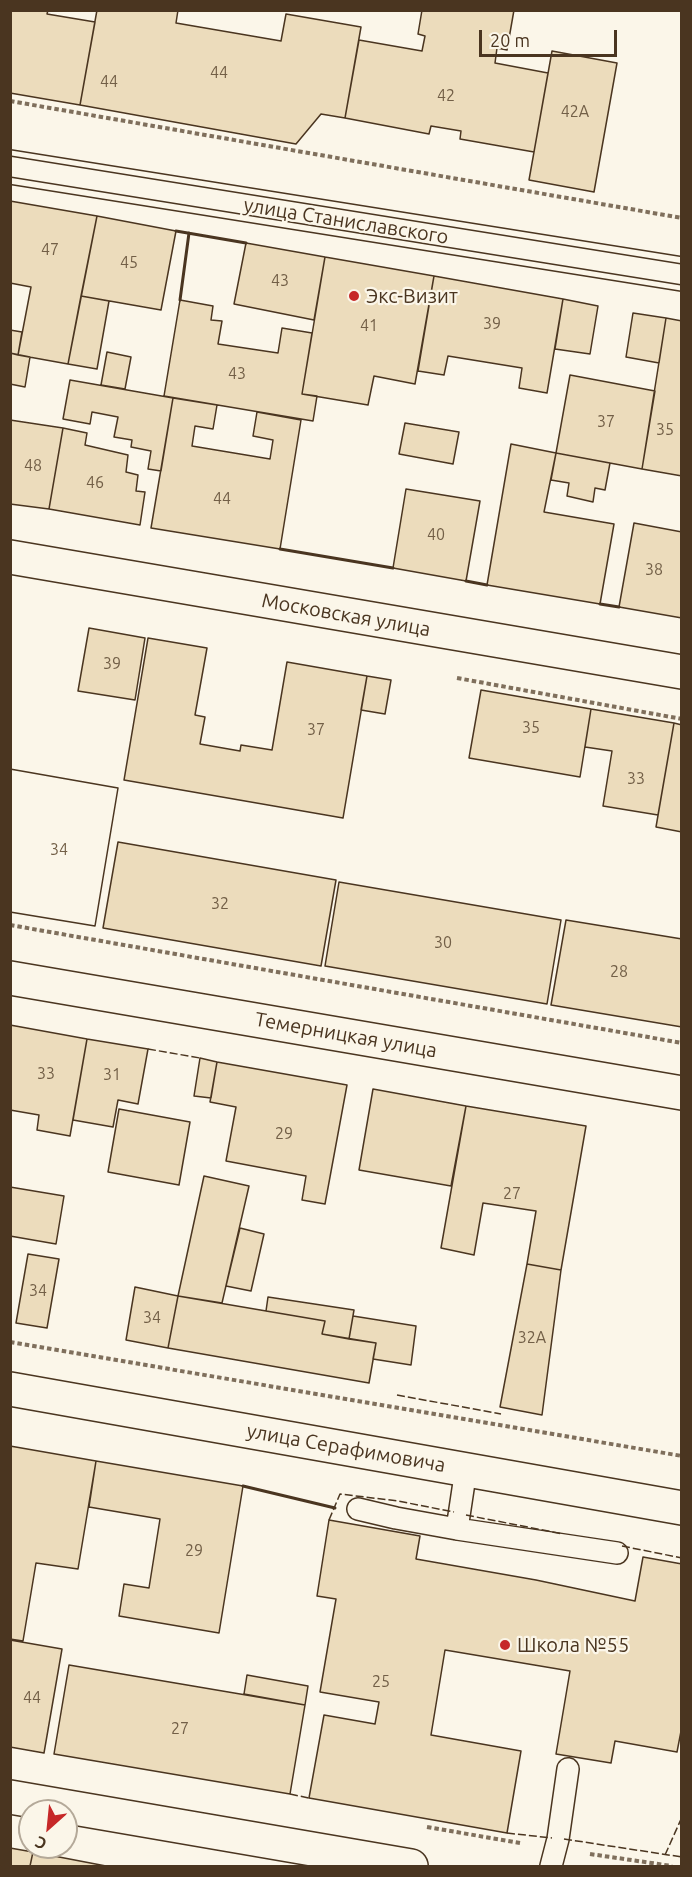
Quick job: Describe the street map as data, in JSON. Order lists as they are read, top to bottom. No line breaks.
{"streets":{"street":["улица Станиславского","Московская улица","Темерницкая улица","улица Серафимовича"]},"places":["Экс-Визит","Школа №55"],"house_numbers":["44","44","42","42А","47","45","43","39","41","43","37","35","48","46","44","40","38","39","35","37","33","34","32","30","28","33","31","29","27","34","34","32А","29","25","44","27"],"scale_bar":"20 m","north":"bottom left"}
